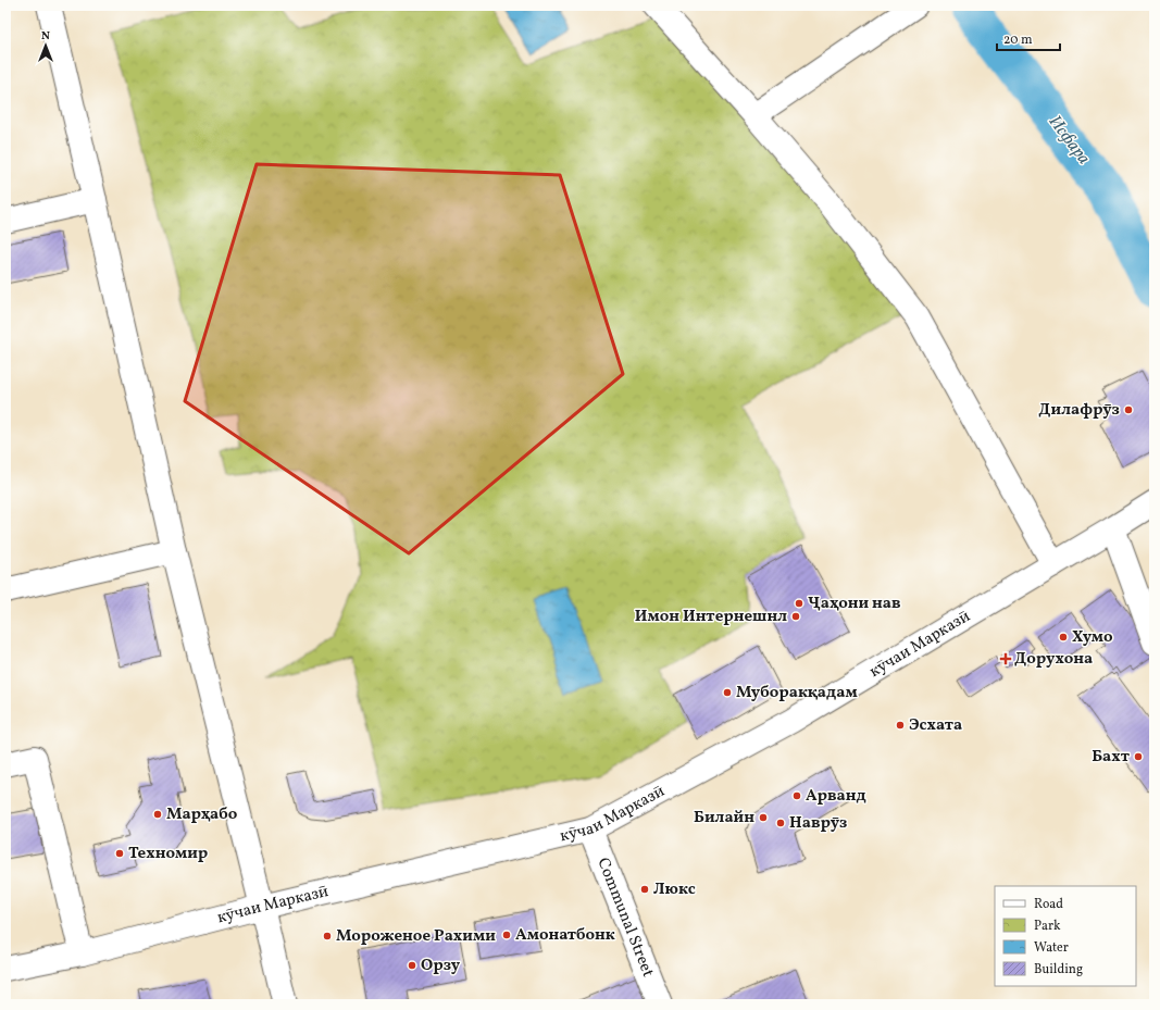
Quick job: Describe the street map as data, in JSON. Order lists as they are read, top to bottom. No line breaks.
{"streets":{"main road":["кӯчаи Марказӣ","Communal Street"]},"crossings":[["кӯчаи Марказӣ","Communal Street"]],"water":["Исфара"],"places":{"other":["Дилафрӯз","Ҷаҳони нав","Имон Интернешнл","Хумо","Муборакқадам","Эсхата","Бахт","Арванд","Марҳабо","Билайн","Наврӯз","Техномир","Люкс","Амонатбонк","Мороженое Рахими","Орзу"],"health":["Дорухона"]},"legend":["Road","Park","Water","Building"],"scale_bar":"20 m","north":"top"}
